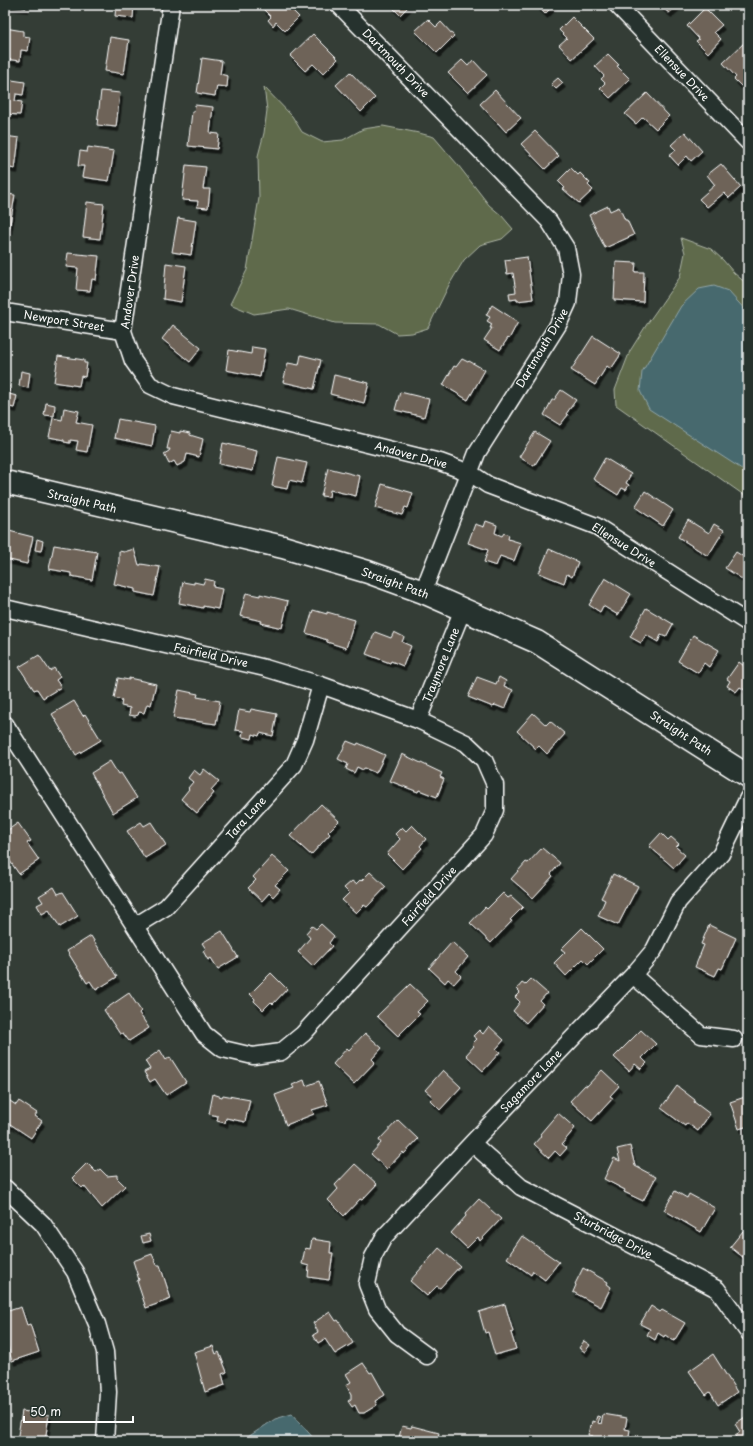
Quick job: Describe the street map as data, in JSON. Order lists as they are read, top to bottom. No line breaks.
{"streets":{"main road":["Straight Path"],"street":["Dartmouth Drive","Ellensue Drive","Andover Drive","Newport Street","Fairfield Drive","Traymore Lane","Tara Lane","Sagamore Lane","Sturbridge Drive"]},"crossings":[["Dartmouth Drive","Ellensue Drive"],["Dartmouth Drive","Andover Drive"],["Dartmouth Drive","Straight Path"],["Ellensue Drive","Andover Drive"],["Andover Drive","Newport Street"],["Straight Path","Traymore Lane"],["Fairfield Drive","Traymore Lane"],["Fairfield Drive","Tara Lane"],["Sagamore Lane","Sturbridge Drive"]],"scale_bar":"50 m"}
